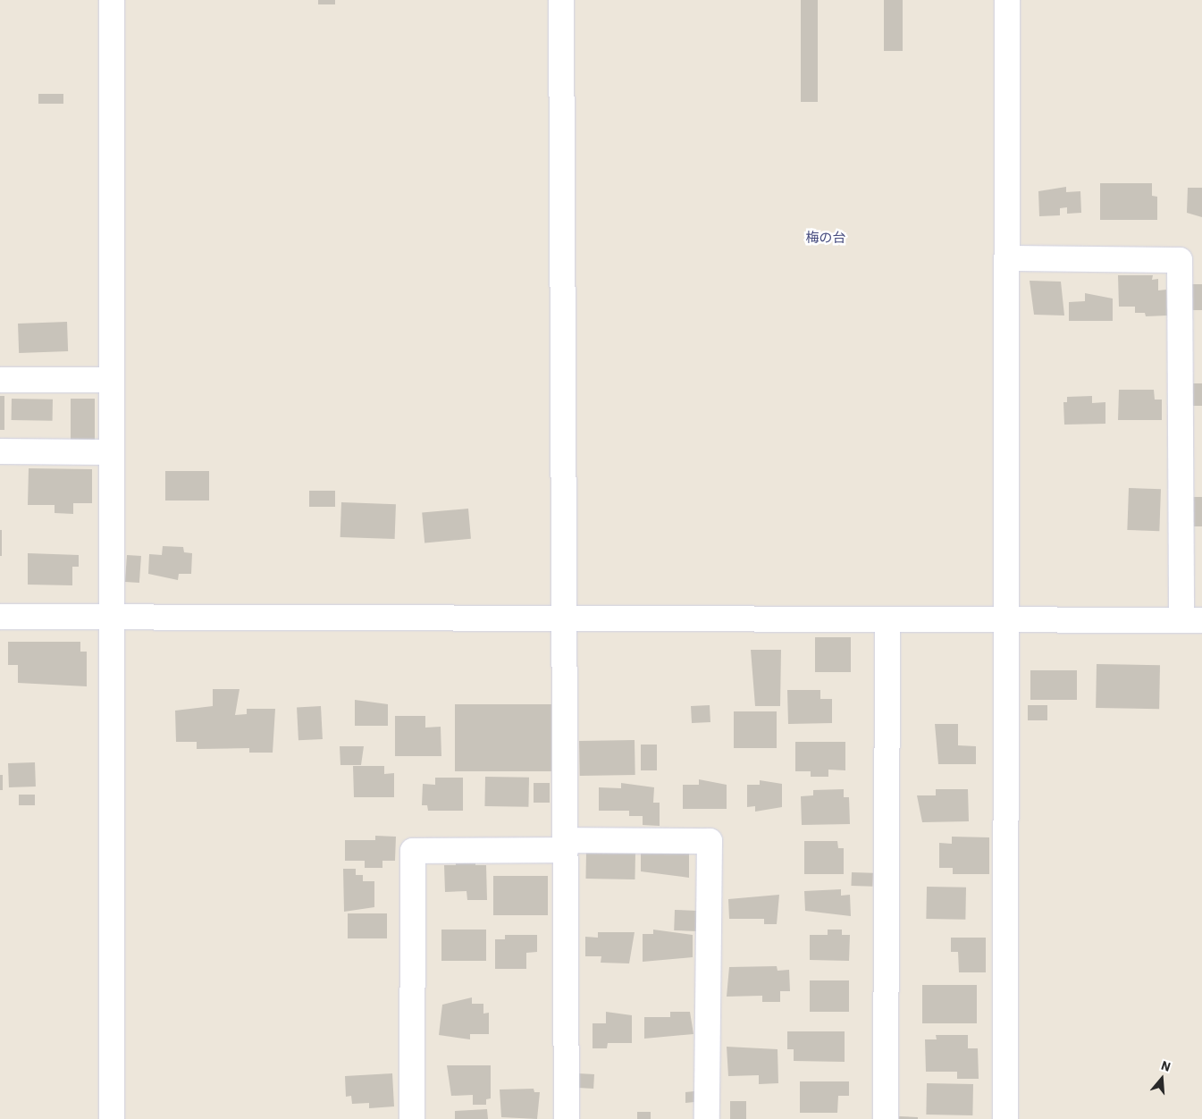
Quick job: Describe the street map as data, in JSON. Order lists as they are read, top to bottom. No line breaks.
{"districts":["梅の台"],"north":"top"}
